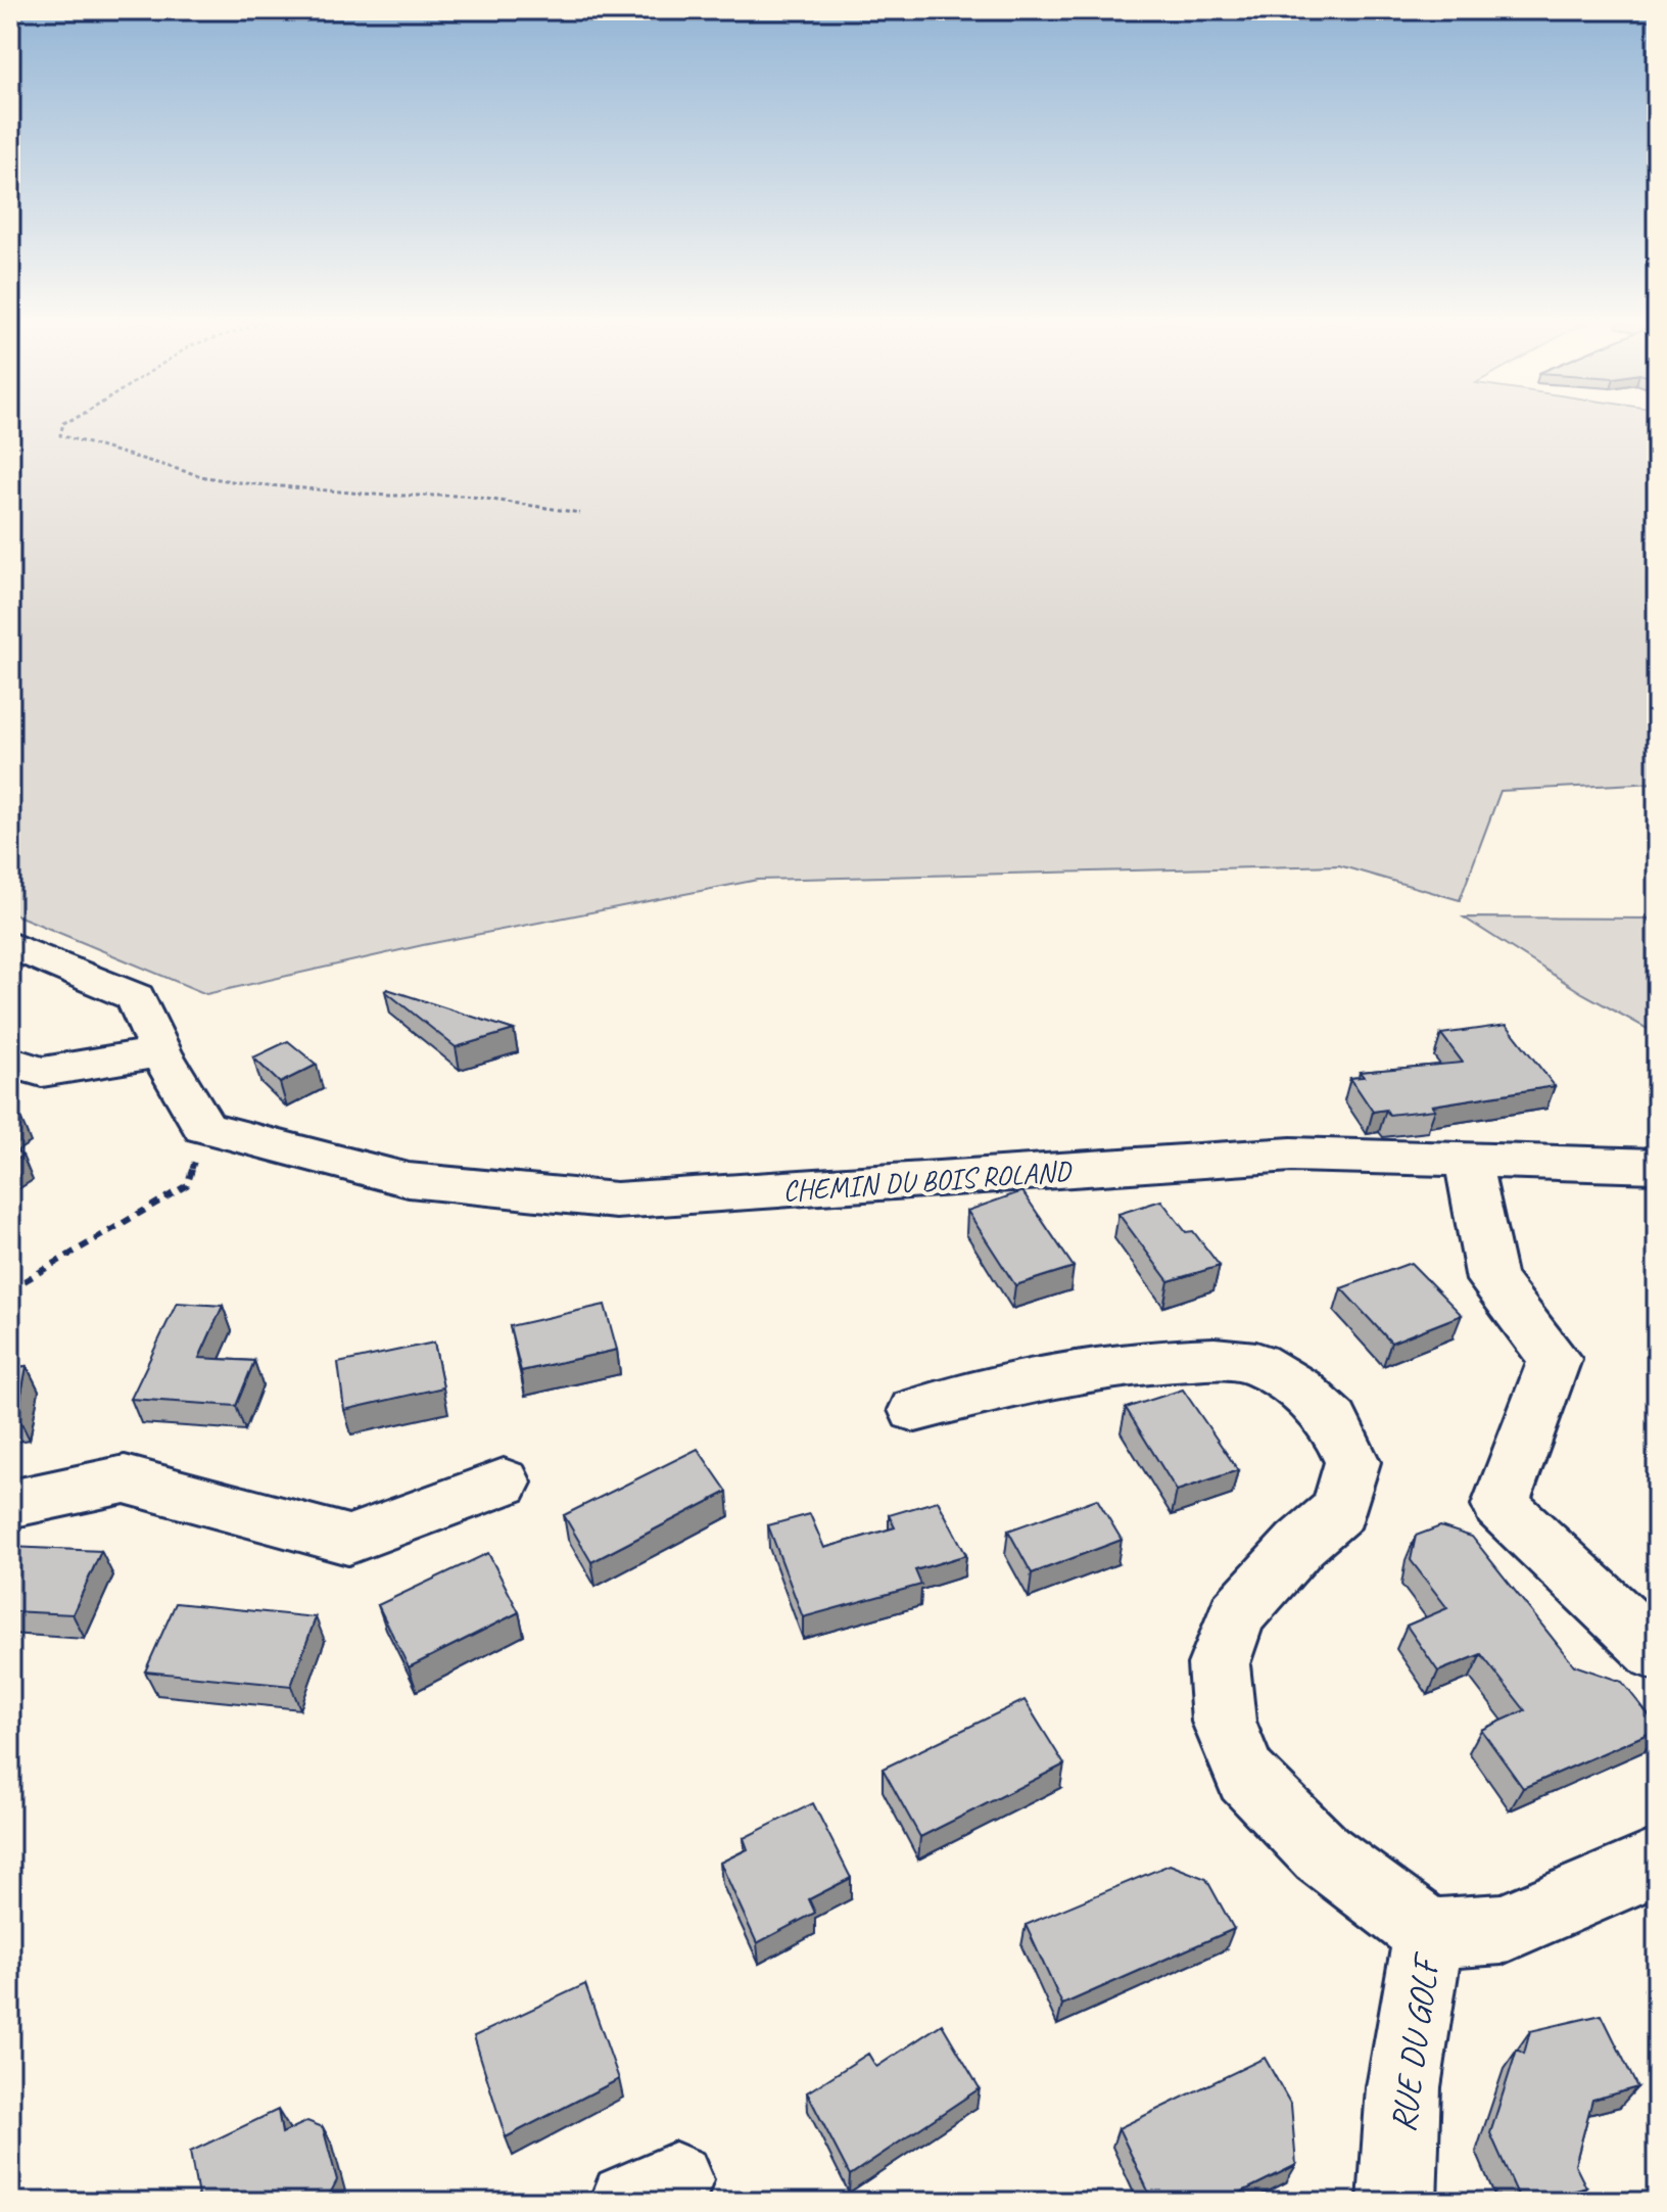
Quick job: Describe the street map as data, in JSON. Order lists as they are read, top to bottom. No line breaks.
{"streets":{"street":["CHEMIN DU BOIS ROLAND","RUE DU GOLF"]}}
